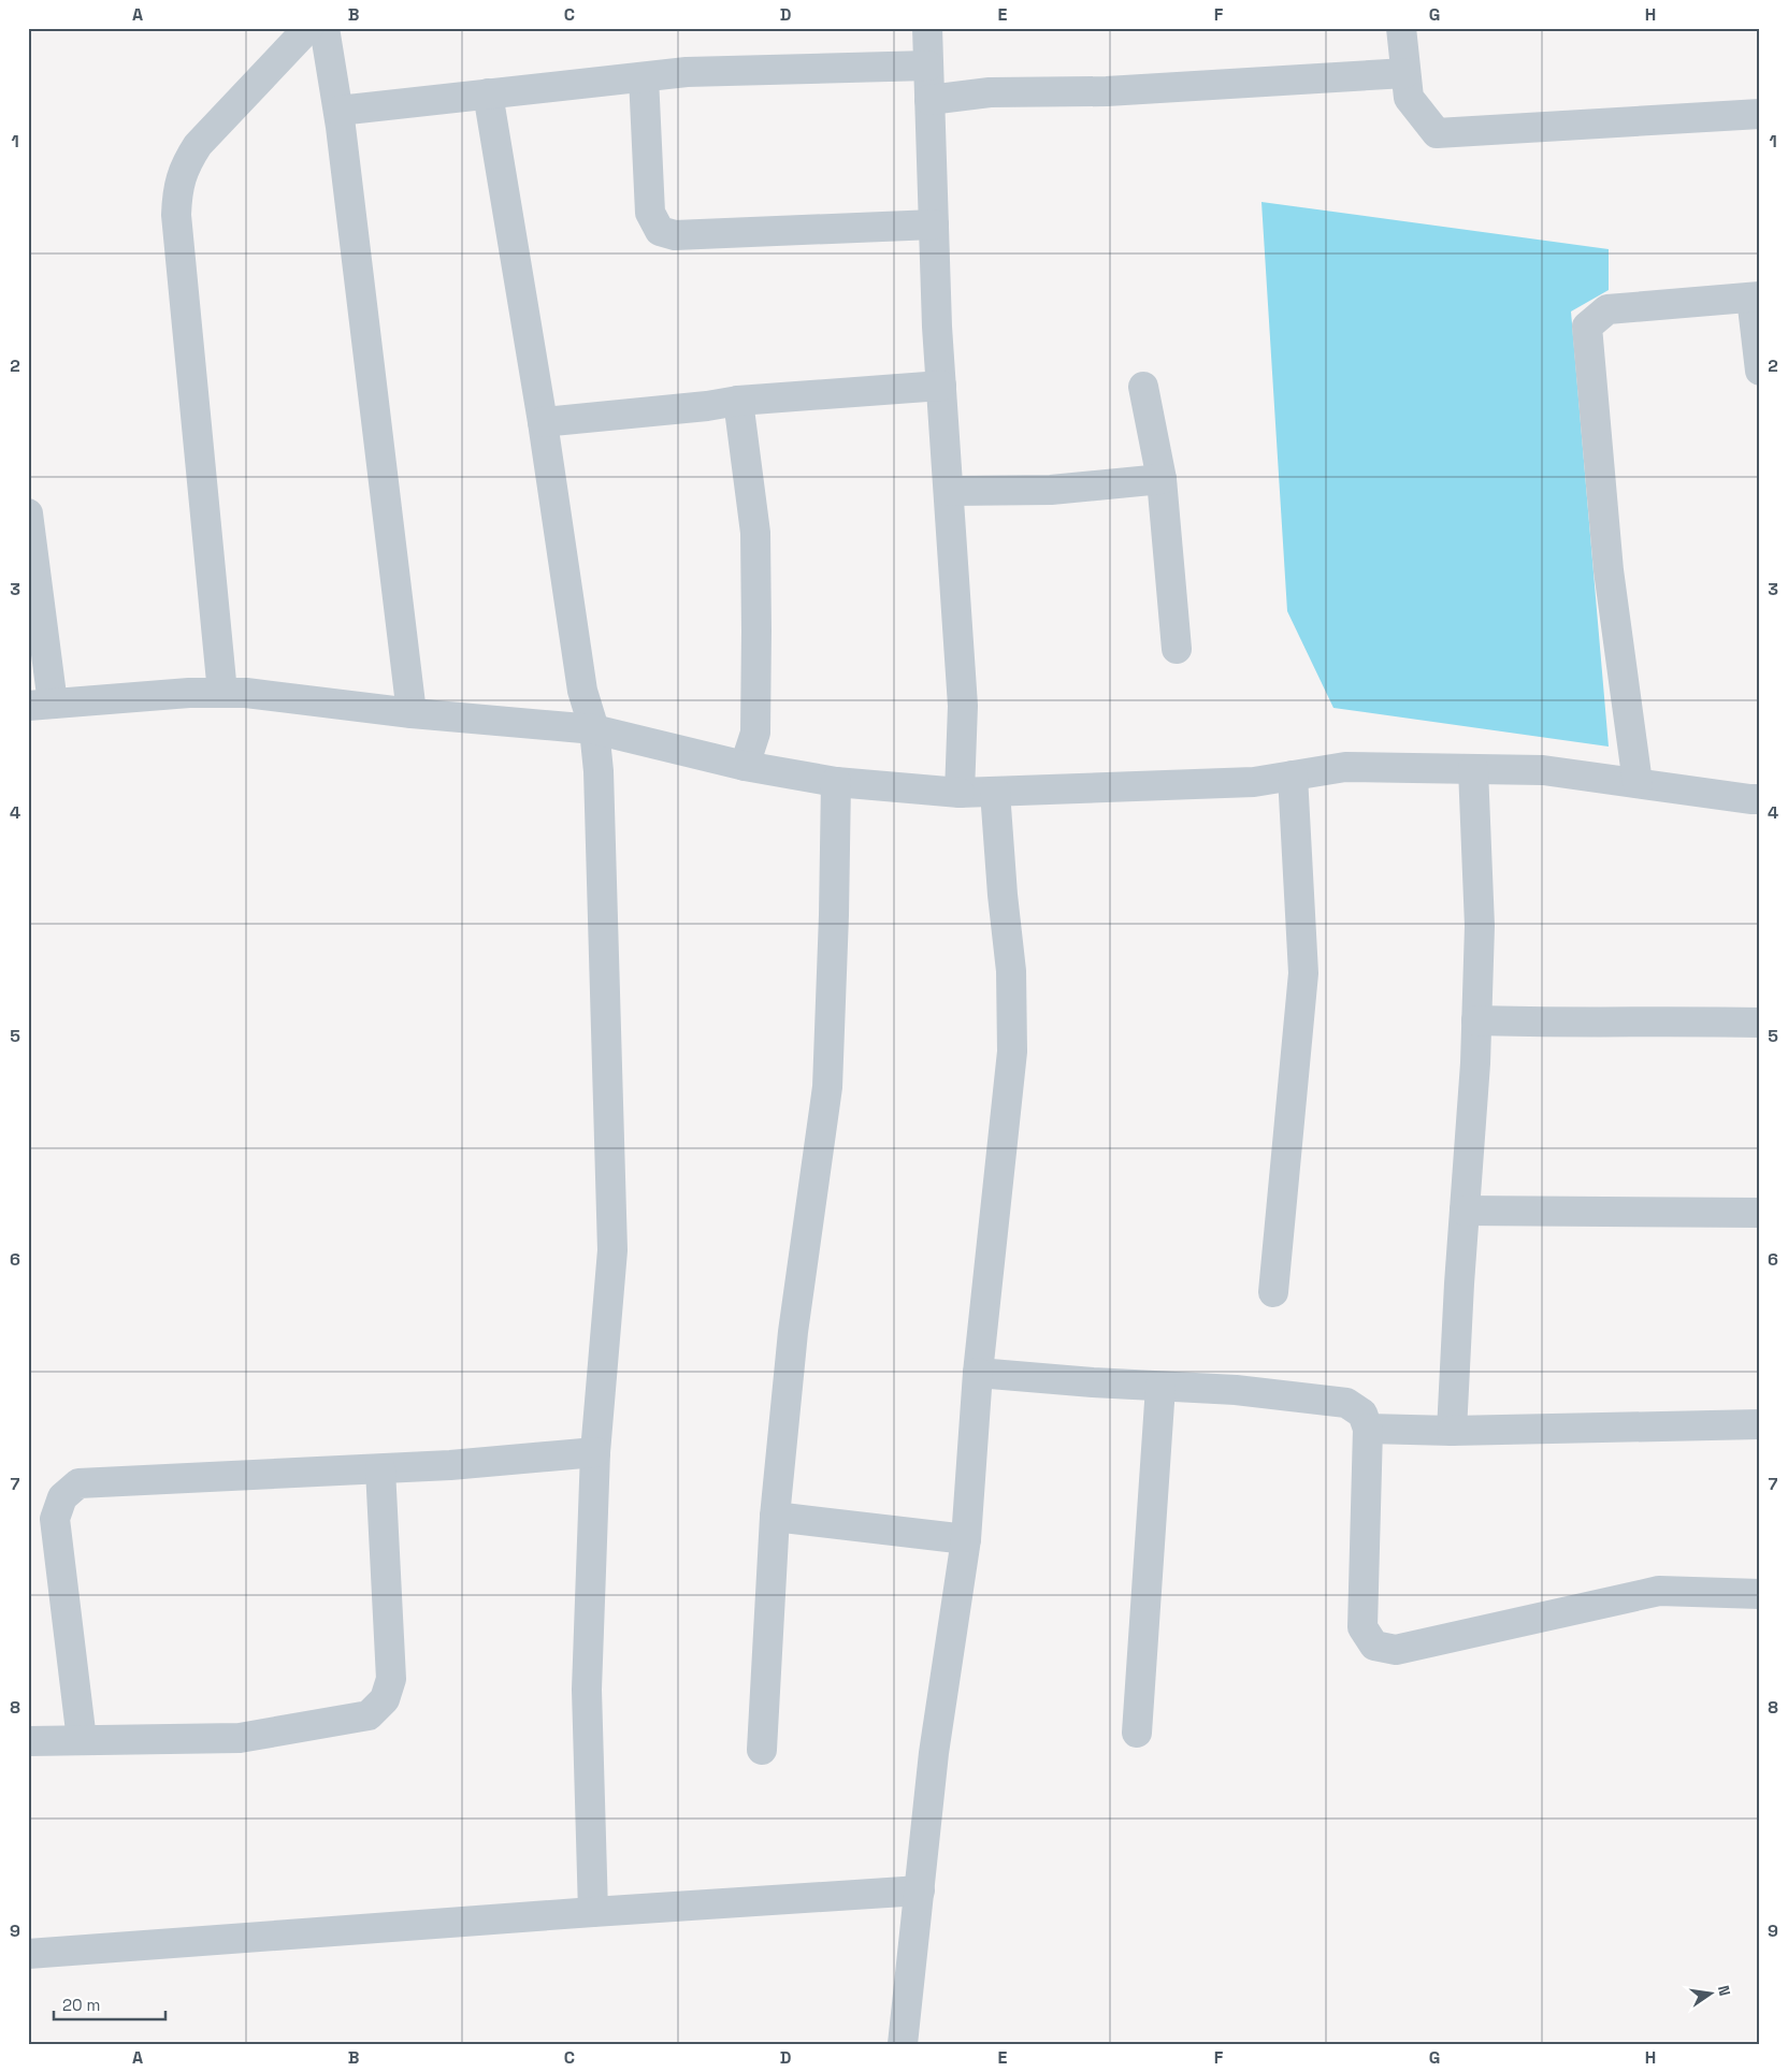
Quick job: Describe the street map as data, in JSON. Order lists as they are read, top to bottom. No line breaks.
{"scale_bar":"20 m","north":"right","grid":{"columns":["A","B","C","D","E","F","G","H"],"rows":["1","2","3","4","5","6","7","8","9"]}}
